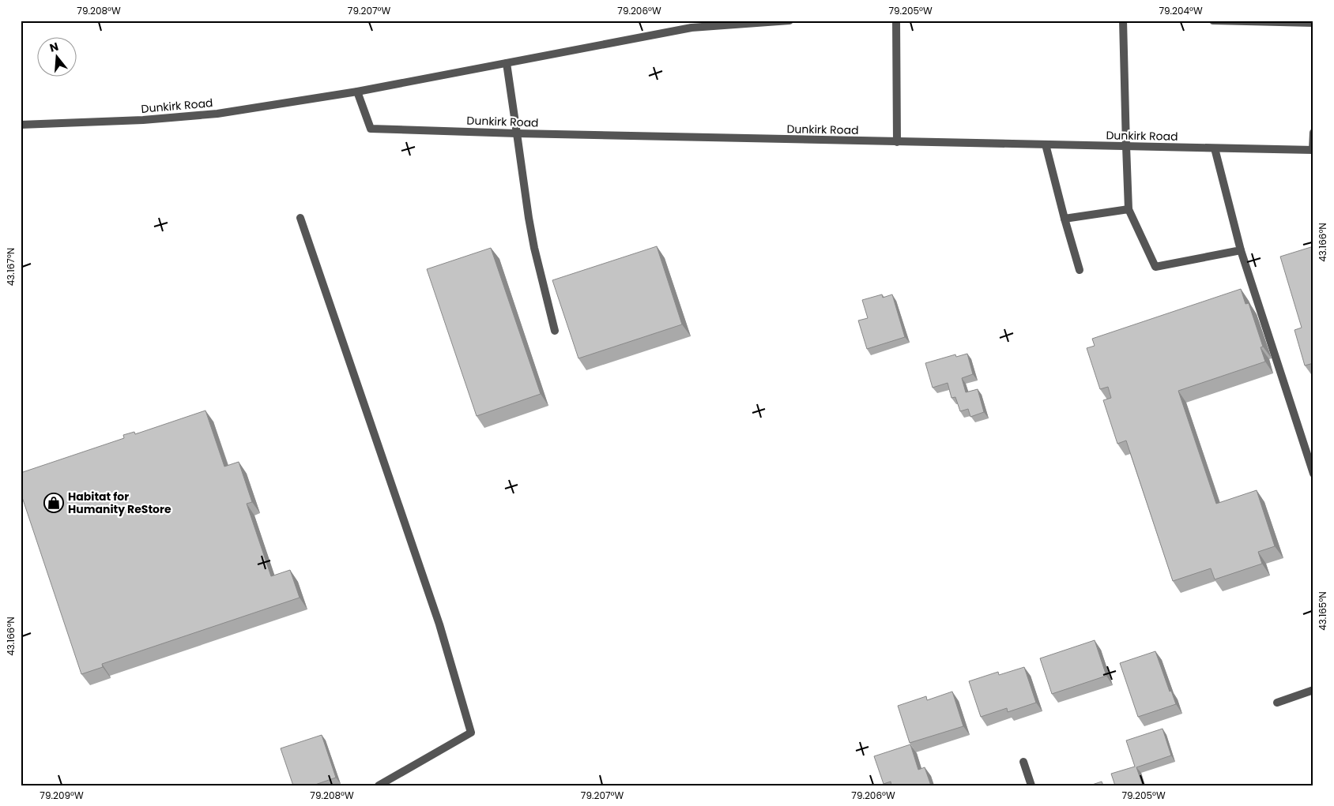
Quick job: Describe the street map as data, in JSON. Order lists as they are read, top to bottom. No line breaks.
{"streets":{"street":["Dunkirk Road"]},"places":{"shop":["Habitat for Humanity ReStore"]},"north":"top","coordinates":["79.208°W","79.207°W","79.206°W","79.205°W","79.204°W","43.166°N","43.167°N","43.165°N","79.209°W"]}
